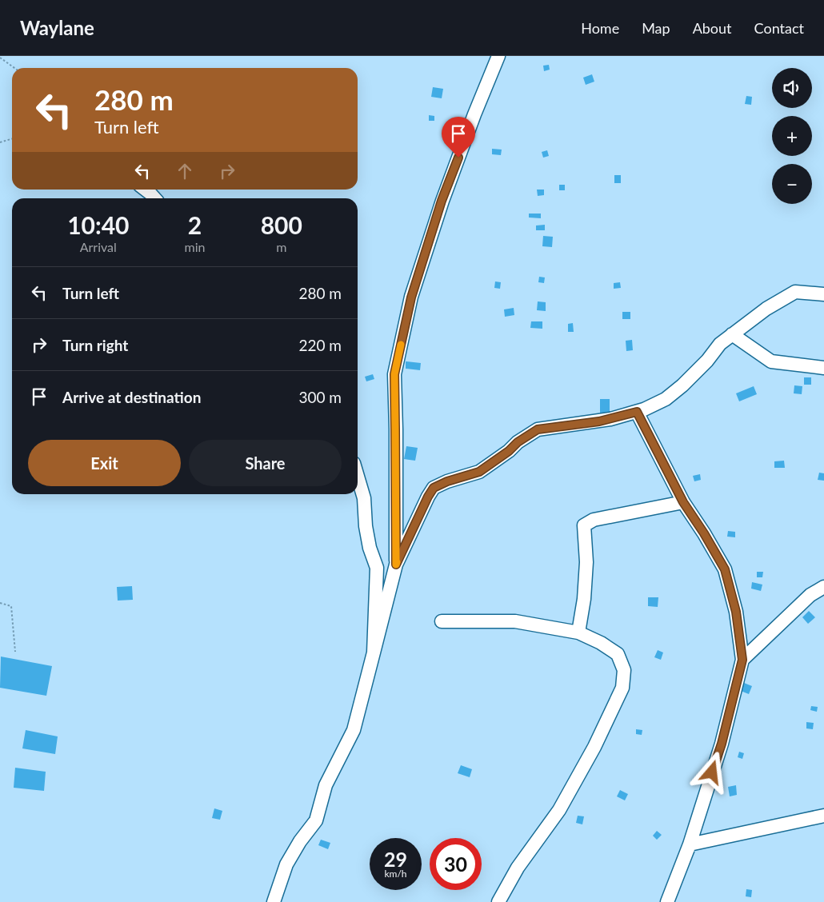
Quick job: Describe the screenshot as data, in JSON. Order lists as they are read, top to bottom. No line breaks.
{"page":{"header":"Waylane","nav":["Home","Map","About","Contact"],"map_buttons":["+","−"],"turn":["280 m","Turn left"],"eta":["10:40","Arrival","2","min","800","m"],"list":[{"name":"Turn left","value":"280 m"},{"name":"Turn right","value":"220 m"},{"name":"Arrive at destination","value":"300 m"}],"buttons":["Exit","Share"],"speed":"29 km/h","limit":"30"}}
